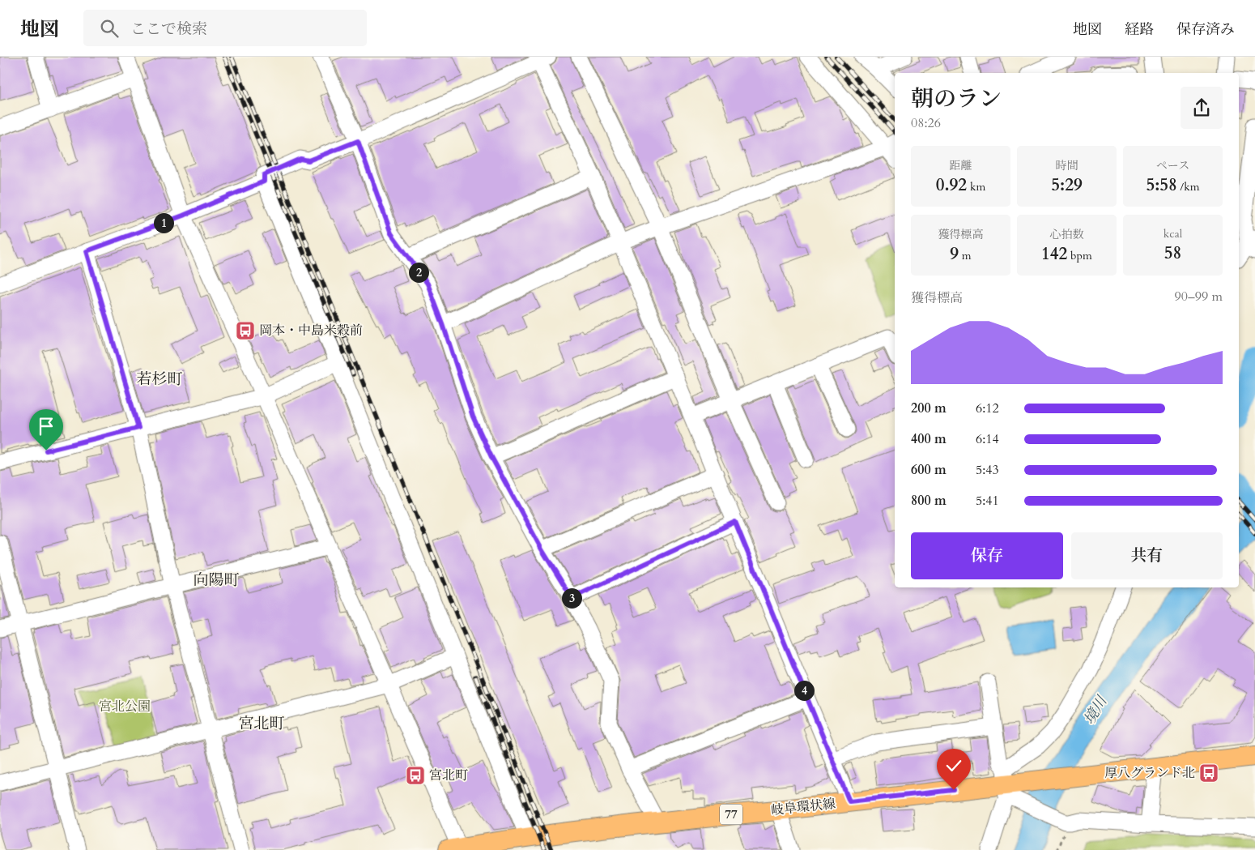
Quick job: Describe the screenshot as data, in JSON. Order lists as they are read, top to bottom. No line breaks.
{"streets":{"main road":["岐阜環状線","77"]},"districts":["若杉町","向陽町","宮北町"],"water":["境川"],"parks":["宮北公園"],"places":{"bus stop":["岡本・中島米穀前","厚八グランド北","宮北町"]},"page":{"header":"地図","search":"ここで検索","nav":["地図","経路","保存済み"],"heading":["朝のラン","08:26"],"stats":[["距離","0.92 km"],["時間","5:29"],["ペース","5:58 /km"],["獲得標高","9 m"],["心拍数","142 bpm"],["kcal","58"]],"pins":["1","2","3","4"],"chart":["獲得標高","90–99 m"],"list":[{"name":"200 m","note":"6:12"},{"name":"400 m","note":"6:14"},{"name":"600 m","note":"5:43"},{"name":"800 m","note":"5:41"}],"buttons":["保存","共有"]}}
